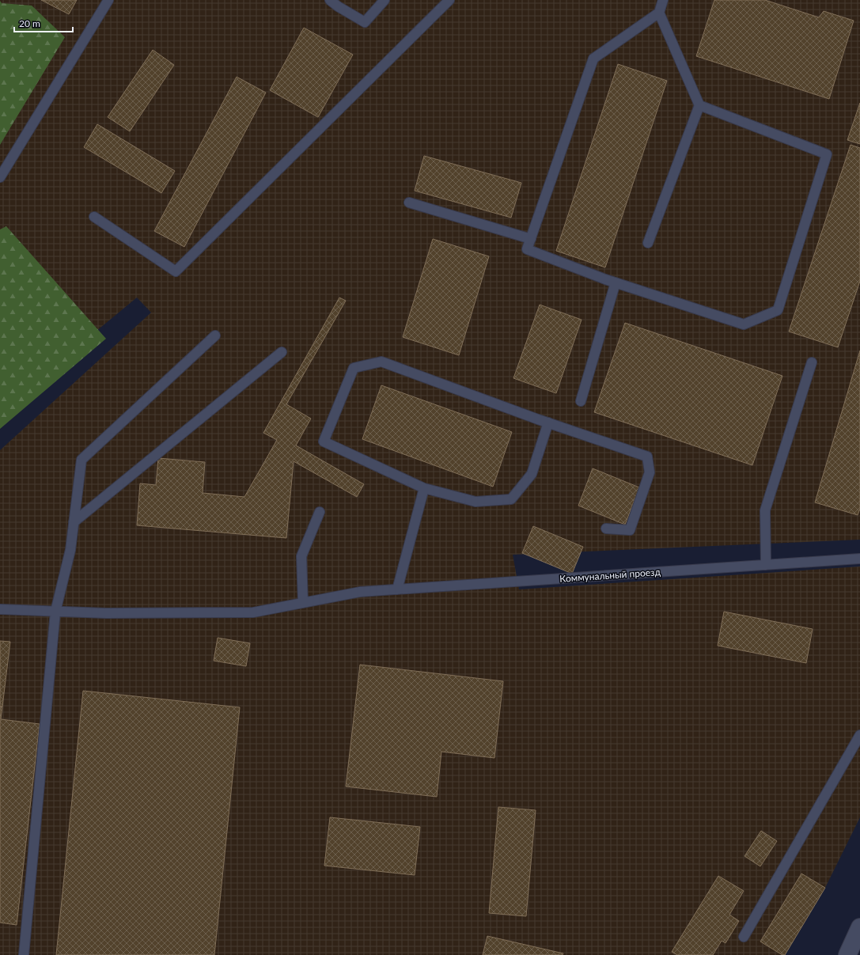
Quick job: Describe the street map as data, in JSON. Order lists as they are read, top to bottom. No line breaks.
{"streets":{"lane":["Коммунальный проезд"]},"scale_bar":"20 m"}
